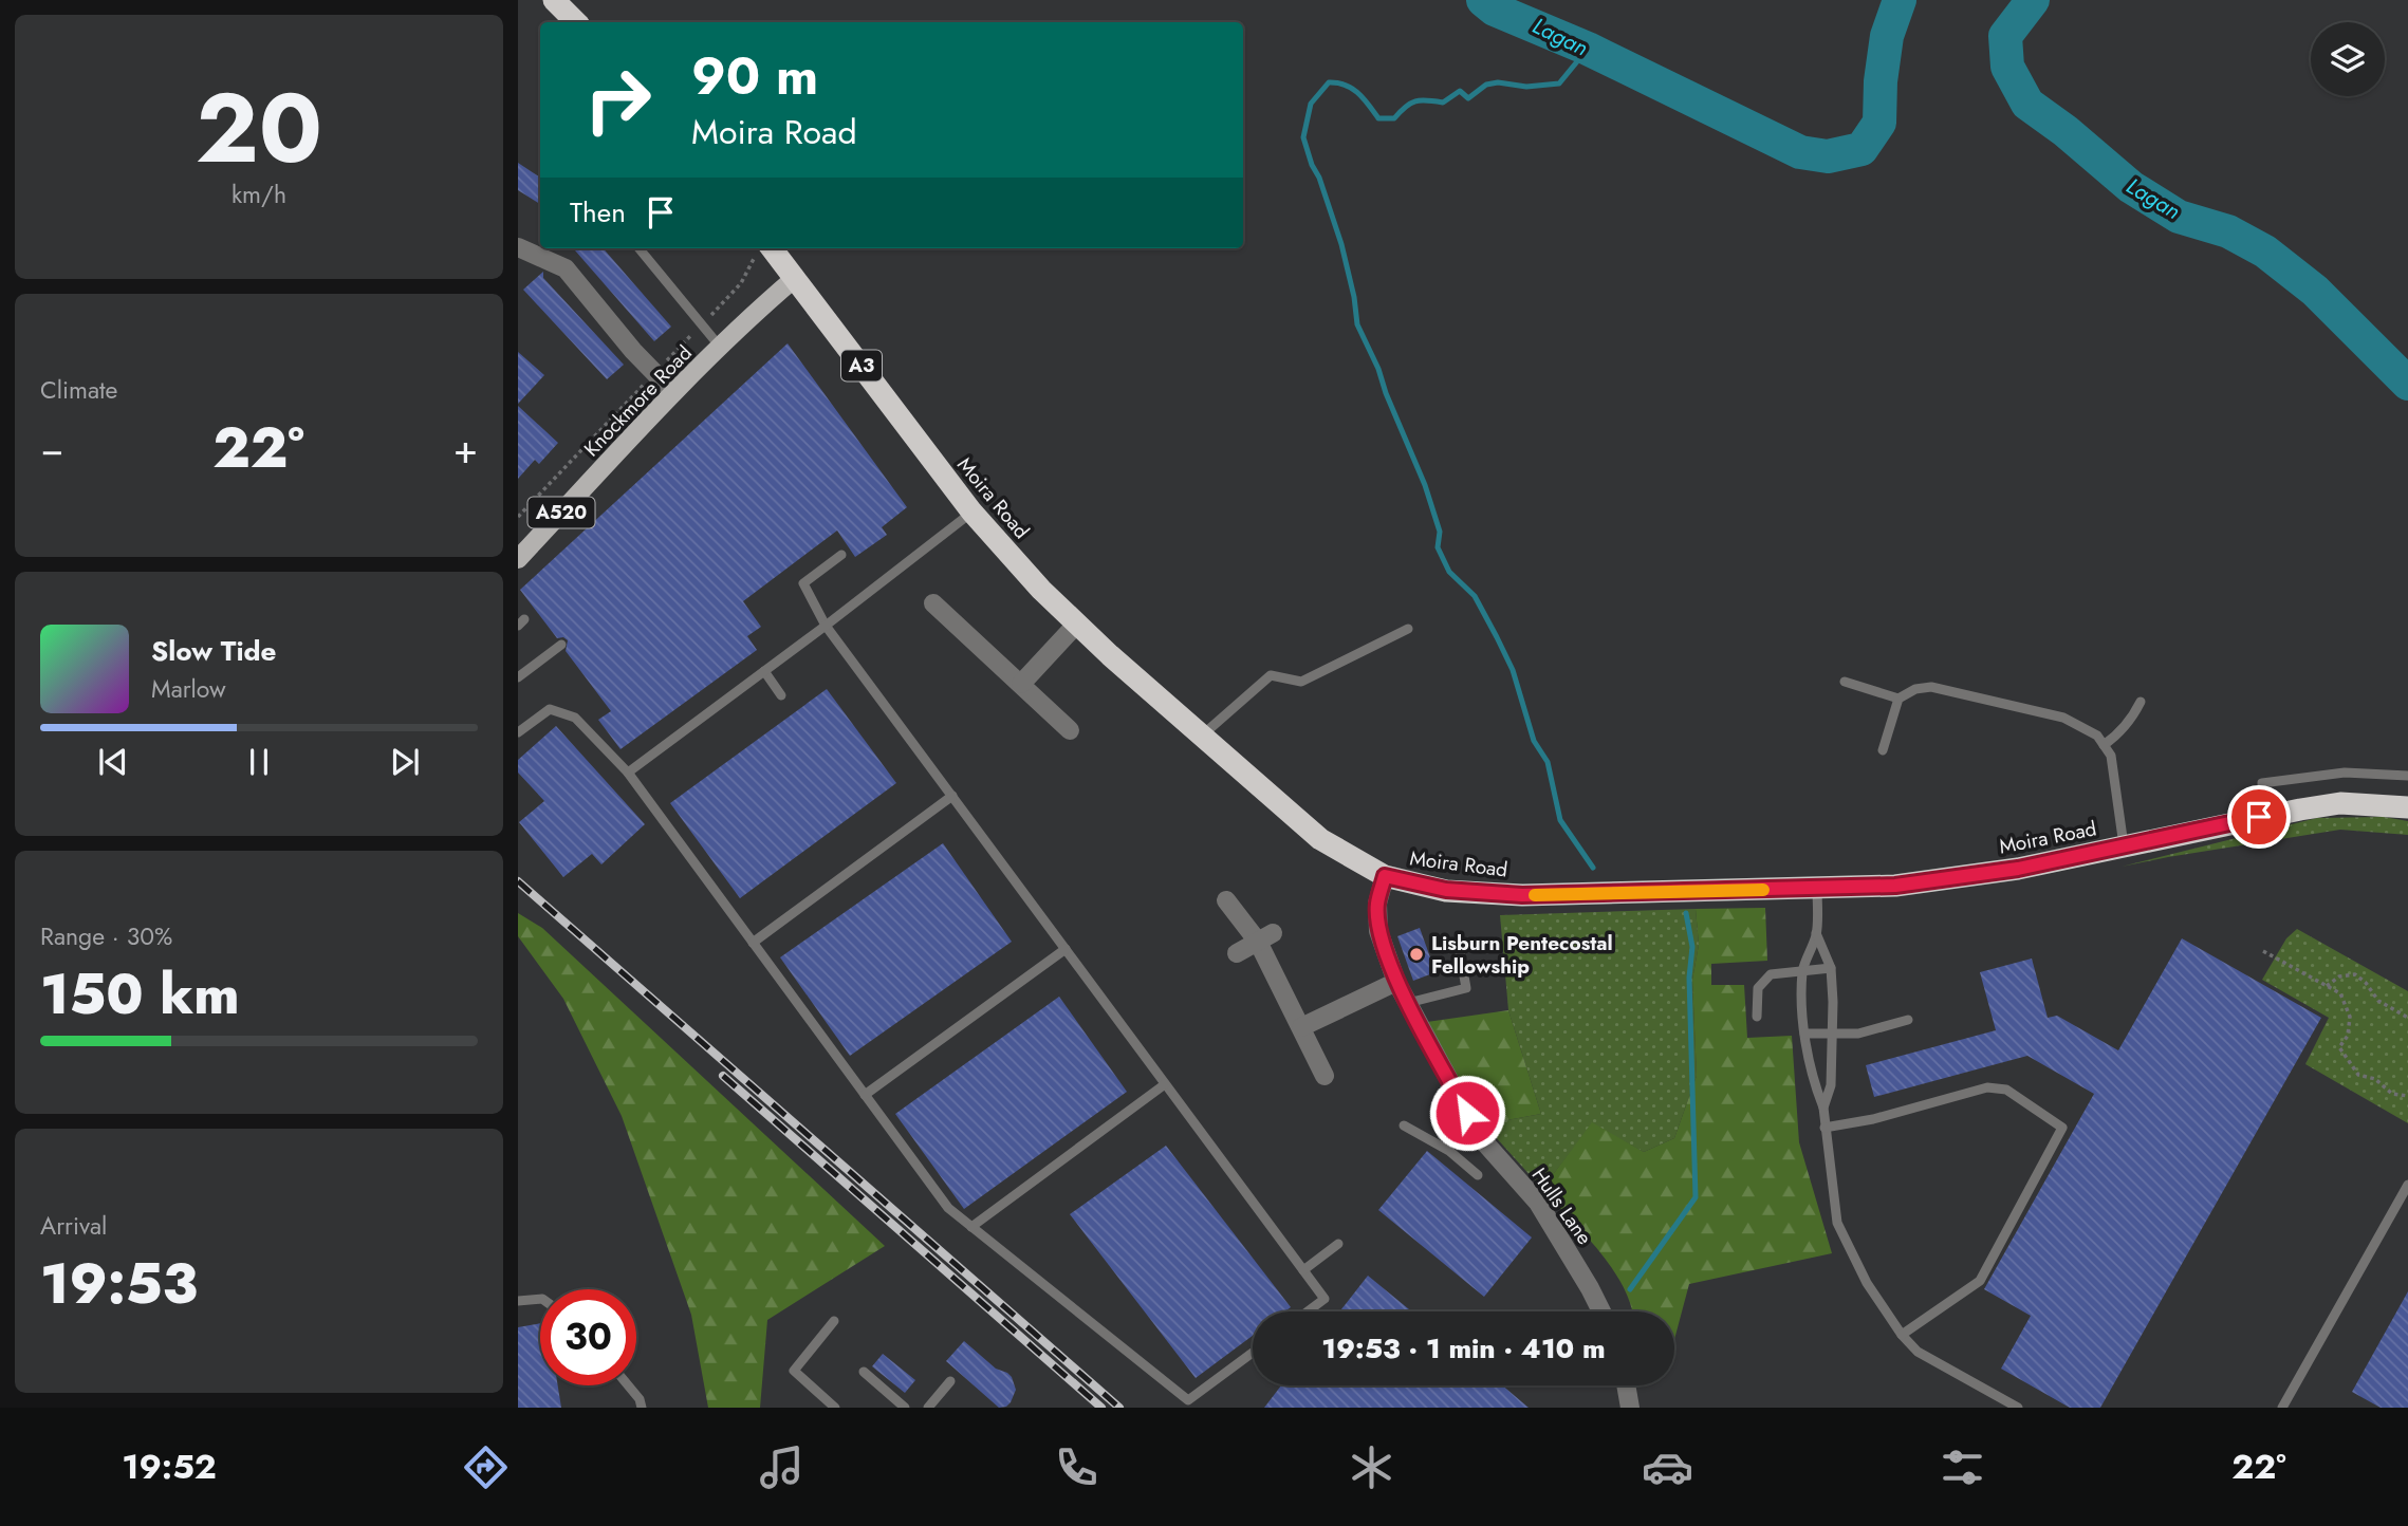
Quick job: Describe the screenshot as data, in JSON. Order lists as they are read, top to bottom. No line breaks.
{"streets":{"highway":["A3","Moira Road"],"main road":["Knockmore Road","A520"],"street":["Hulls Lane"]},"crossings":[["Knockmore Road","Moira Road"],["Moira Road","Hulls Lane"]],"water":["Lagan"],"places":["Lisburn Pentecostal Fellowship"],"page":{"tile":[["20","km/h"],"Climate",["Range · 30%","150 km"],["Arrival","19:53"]],"turn":["90 m","Moira Road"],"then":"Then","heat":["−","22°","+"],"song":["Slow Tide","Marlow"],"limit":"30","trip":"19:53 · 1 min · 410 m","tabs":["19:52","22°"]}}
